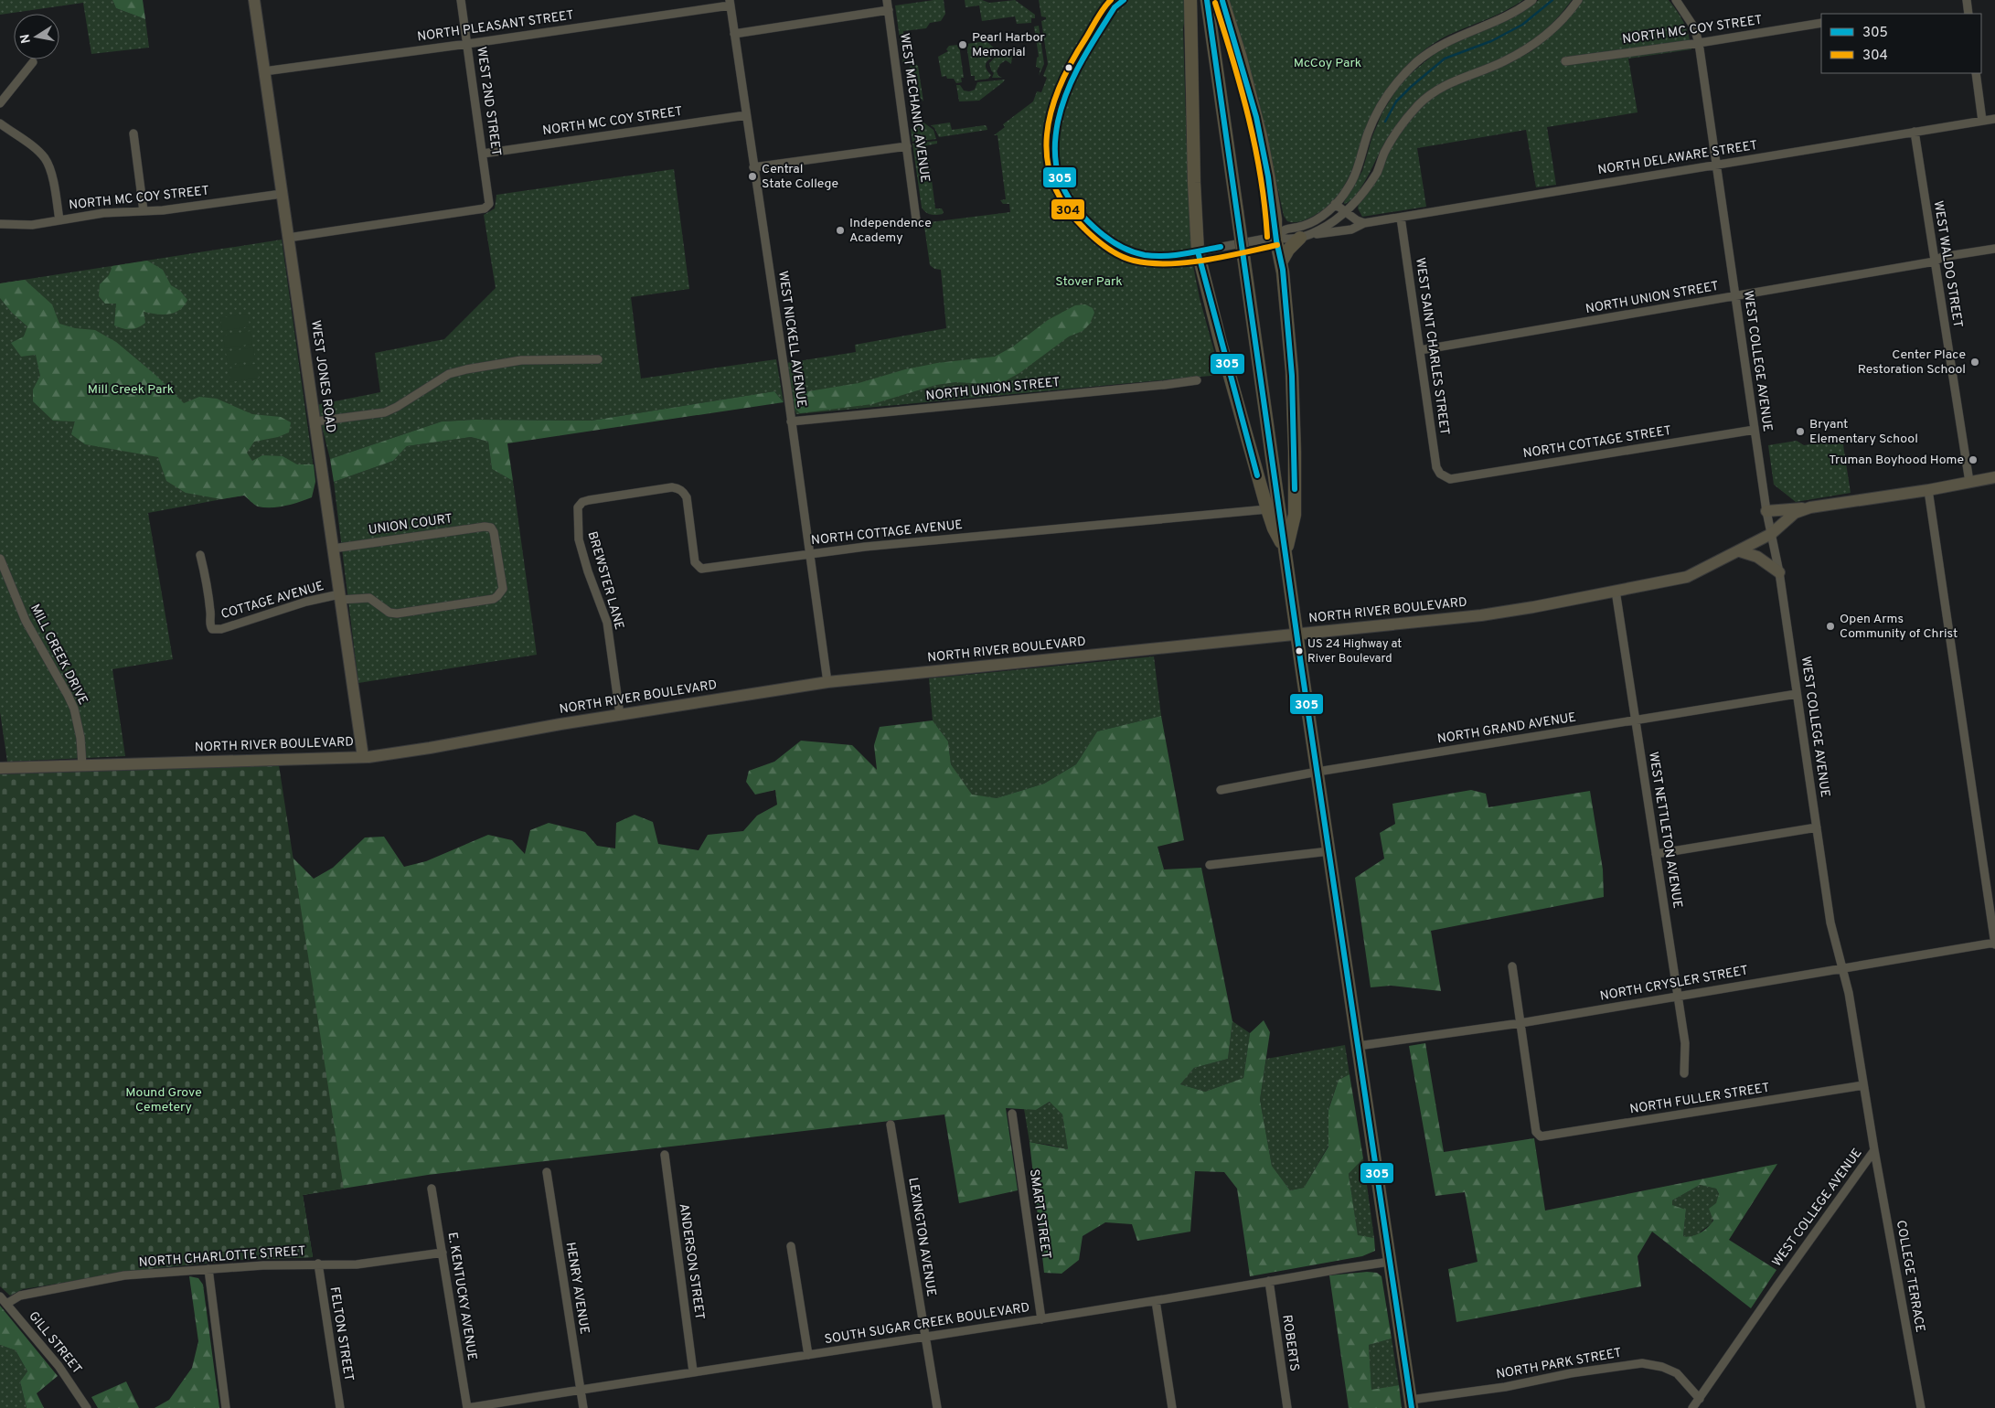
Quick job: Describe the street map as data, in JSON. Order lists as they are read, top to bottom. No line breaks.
{"streets":{"main road":["WEST JONES ROAD","NORTH RIVER BOULEVARD"],"street":["NORTH PLEASANT STREET","NORTH MC COY STREET","WEST 2ND STREET","WEST MECHANIC AVENUE","NORTH DELAWARE STREET","WEST WALDO STREET","NORTH UNION STREET","WEST NICKELL AVENUE","WEST SAINT CHARLES STREET","WEST COLLEGE AVENUE","NORTH COTTAGE STREET","UNION COURT","NORTH COTTAGE AVENUE","BREWSTER LANE","COTTAGE AVENUE","MILL CREEK DRIVE","NORTH GRAND AVENUE","WEST NETTLETON AVENUE","NORTH CRYSLER STREET","NORTH FULLER STREET","SMART STREET","LEXINGTON AVENUE","NORTH CHARLOTTE STREET","ANDERSON STREET","COLLEGE TERRACE","HENRY AVENUE","E. KENTUCKY AVENUE","SOUTH SUGAR CREEK BOULEVARD","FELTON STREET","GILL STREET","ROBERTS","NORTH PARK STREET"]},"crossings":[["NORTH PLEASANT STREET","WEST 2ND STREET"],["NORTH PLEASANT STREET","WEST NICKELL AVENUE"],["NORTH PLEASANT STREET","WEST JONES ROAD"],["NORTH MC COY STREET","WEST 2ND STREET"],["NORTH MC COY STREET","WEST NICKELL AVENUE"],["NORTH MC COY STREET","WEST COLLEGE AVENUE"],["NORTH MC COY STREET","WEST JONES ROAD"],["WEST 2ND STREET","WEST JONES ROAD"],["NORTH DELAWARE STREET","WEST WALDO STREET"],["NORTH DELAWARE STREET","WEST SAINT CHARLES STREET"],["NORTH DELAWARE STREET","WEST COLLEGE AVENUE"],["WEST WALDO STREET","NORTH UNION STREET"],["WEST WALDO STREET","NORTH RIVER BOULEVARD"],["NORTH UNION STREET","WEST NICKELL AVENUE"],["NORTH UNION STREET","WEST SAINT CHARLES STREET"],["NORTH UNION STREET","WEST COLLEGE AVENUE"],["WEST NICKELL AVENUE","NORTH COTTAGE AVENUE"],["WEST NICKELL AVENUE","NORTH RIVER BOULEVARD"],["WEST SAINT CHARLES STREET","NORTH COTTAGE STREET"],["WEST COLLEGE AVENUE","NORTH COTTAGE STREET"],["WEST COLLEGE AVENUE","NORTH RIVER BOULEVARD"],["WEST COLLEGE AVENUE","NORTH GRAND AVENUE"],["WEST COLLEGE AVENUE","NORTH CRYSLER STREET"],["WEST COLLEGE AVENUE","NORTH FULLER STREET"],["WEST COLLEGE AVENUE","COLLEGE TERRACE"],["WEST COLLEGE AVENUE","NORTH PARK STREET"],["WEST JONES ROAD","UNION COURT"],["WEST JONES ROAD","COTTAGE AVENUE"],["WEST JONES ROAD","NORTH RIVER BOULEVARD"],["UNION COURT","COTTAGE AVENUE"],["NORTH COTTAGE AVENUE","BREWSTER LANE"],["BREWSTER LANE","NORTH RIVER BOULEVARD"],["NORTH RIVER BOULEVARD","MILL CREEK DRIVE"],["NORTH RIVER BOULEVARD","WEST NETTLETON AVENUE"],["NORTH GRAND AVENUE","WEST NETTLETON AVENUE"],["WEST NETTLETON AVENUE","NORTH CRYSLER STREET"],["NORTH CRYSLER STREET","NORTH FULLER STREET"],["SMART STREET","SOUTH SUGAR CREEK BOULEVARD"],["LEXINGTON AVENUE","SOUTH SUGAR CREEK BOULEVARD"],["NORTH CHARLOTTE STREET","E. KENTUCKY AVENUE"],["NORTH CHARLOTTE STREET","FELTON STREET"],["NORTH CHARLOTTE STREET","GILL STREET"],["ANDERSON STREET","SOUTH SUGAR CREEK BOULEVARD"],["HENRY AVENUE","SOUTH SUGAR CREEK BOULEVARD"],["E. KENTUCKY AVENUE","SOUTH SUGAR CREEK BOULEVARD"],["SOUTH SUGAR CREEK BOULEVARD","ROBERTS"]],"parks":["McCoy Park","Stover Park","Mill Creek Park","Mound Grove Cemetery"],"places":["Pearl Harbor Memorial","Central State College","Independence Academy","Center Place Restoration School","Bryant Elementary School","Truman Boyhood Home","Open Arms Community of Christ","US 24 Highway at River Boulevard"],"lines":["transit line 305","transit line 304"],"legend":["305","304"],"north":"left"}
